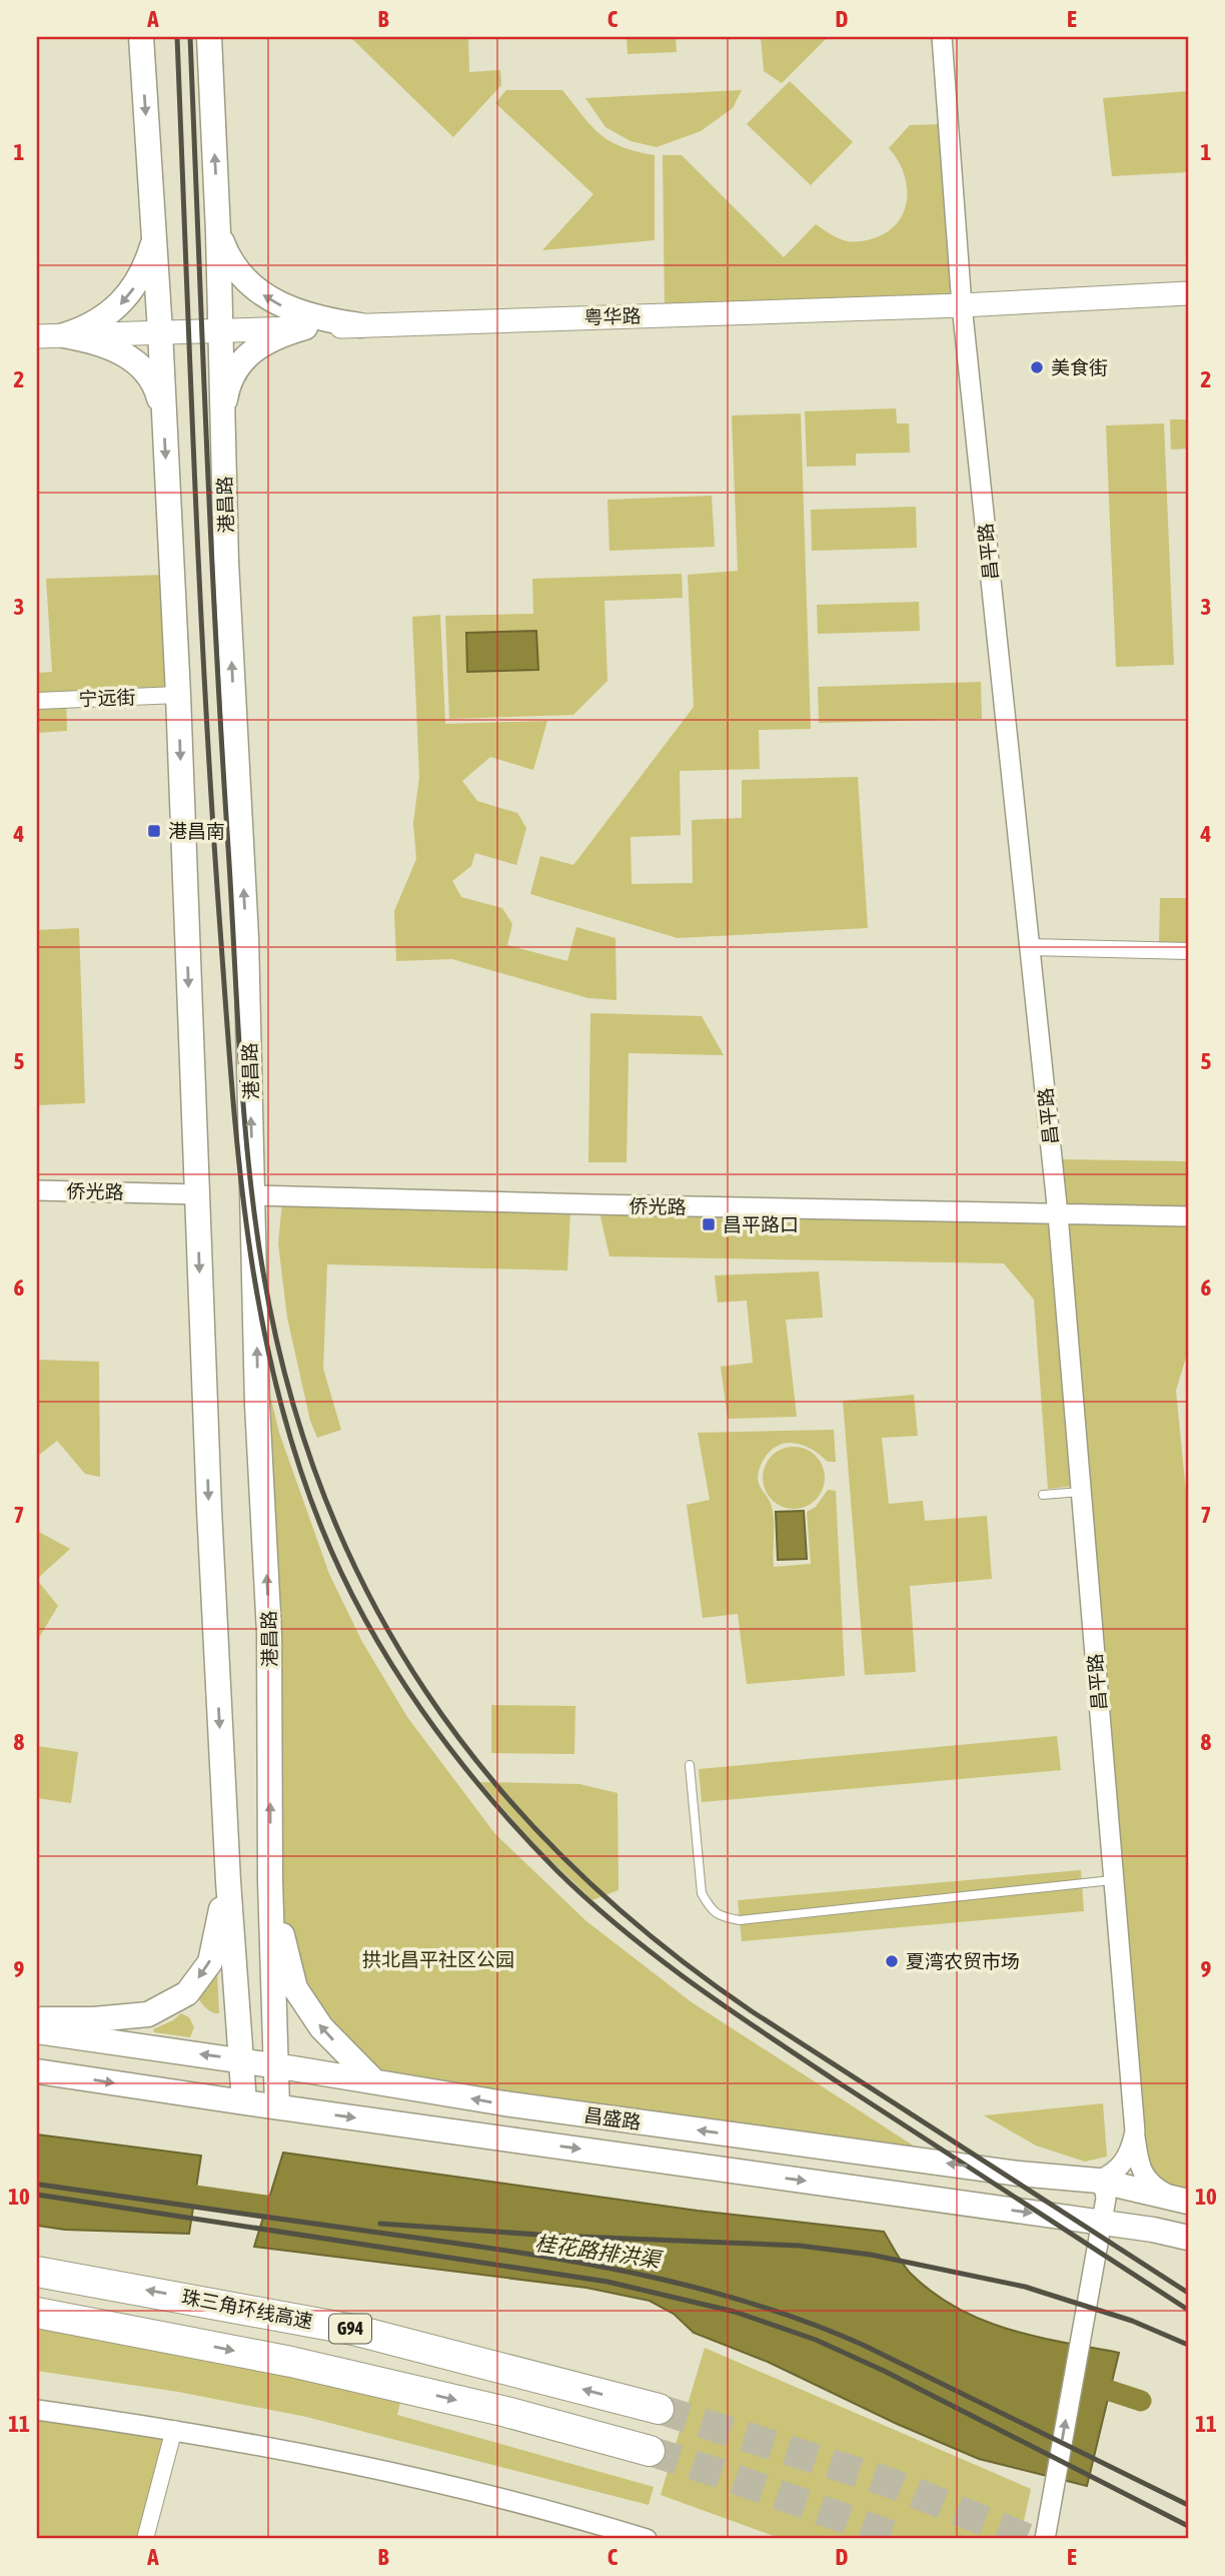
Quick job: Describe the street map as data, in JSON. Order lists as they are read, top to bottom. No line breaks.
{"streets":{"highway":["珠三角环线高速","G94"],"main road":["粤华路","港昌路","昌盛路"],"street":["昌平路","宁远街","侨光路"]},"crossings":[["粤华路","港昌路"],["粤华路","昌平路"],["港昌路","侨光路"],["港昌路","昌盛路"],["昌平路","侨光路"],["昌平路","昌盛路"]],"water":["桂花路排洪渠"],"parks":["拱北昌平社区公园"],"places":{"other":["美食街","夏湾农贸市场"],"transit":["港昌南","昌平路口"]},"grid":{"columns":["A","B","C","D","E"],"rows":["1","2","3","4","5","6","7","8","9","10","11"]}}
